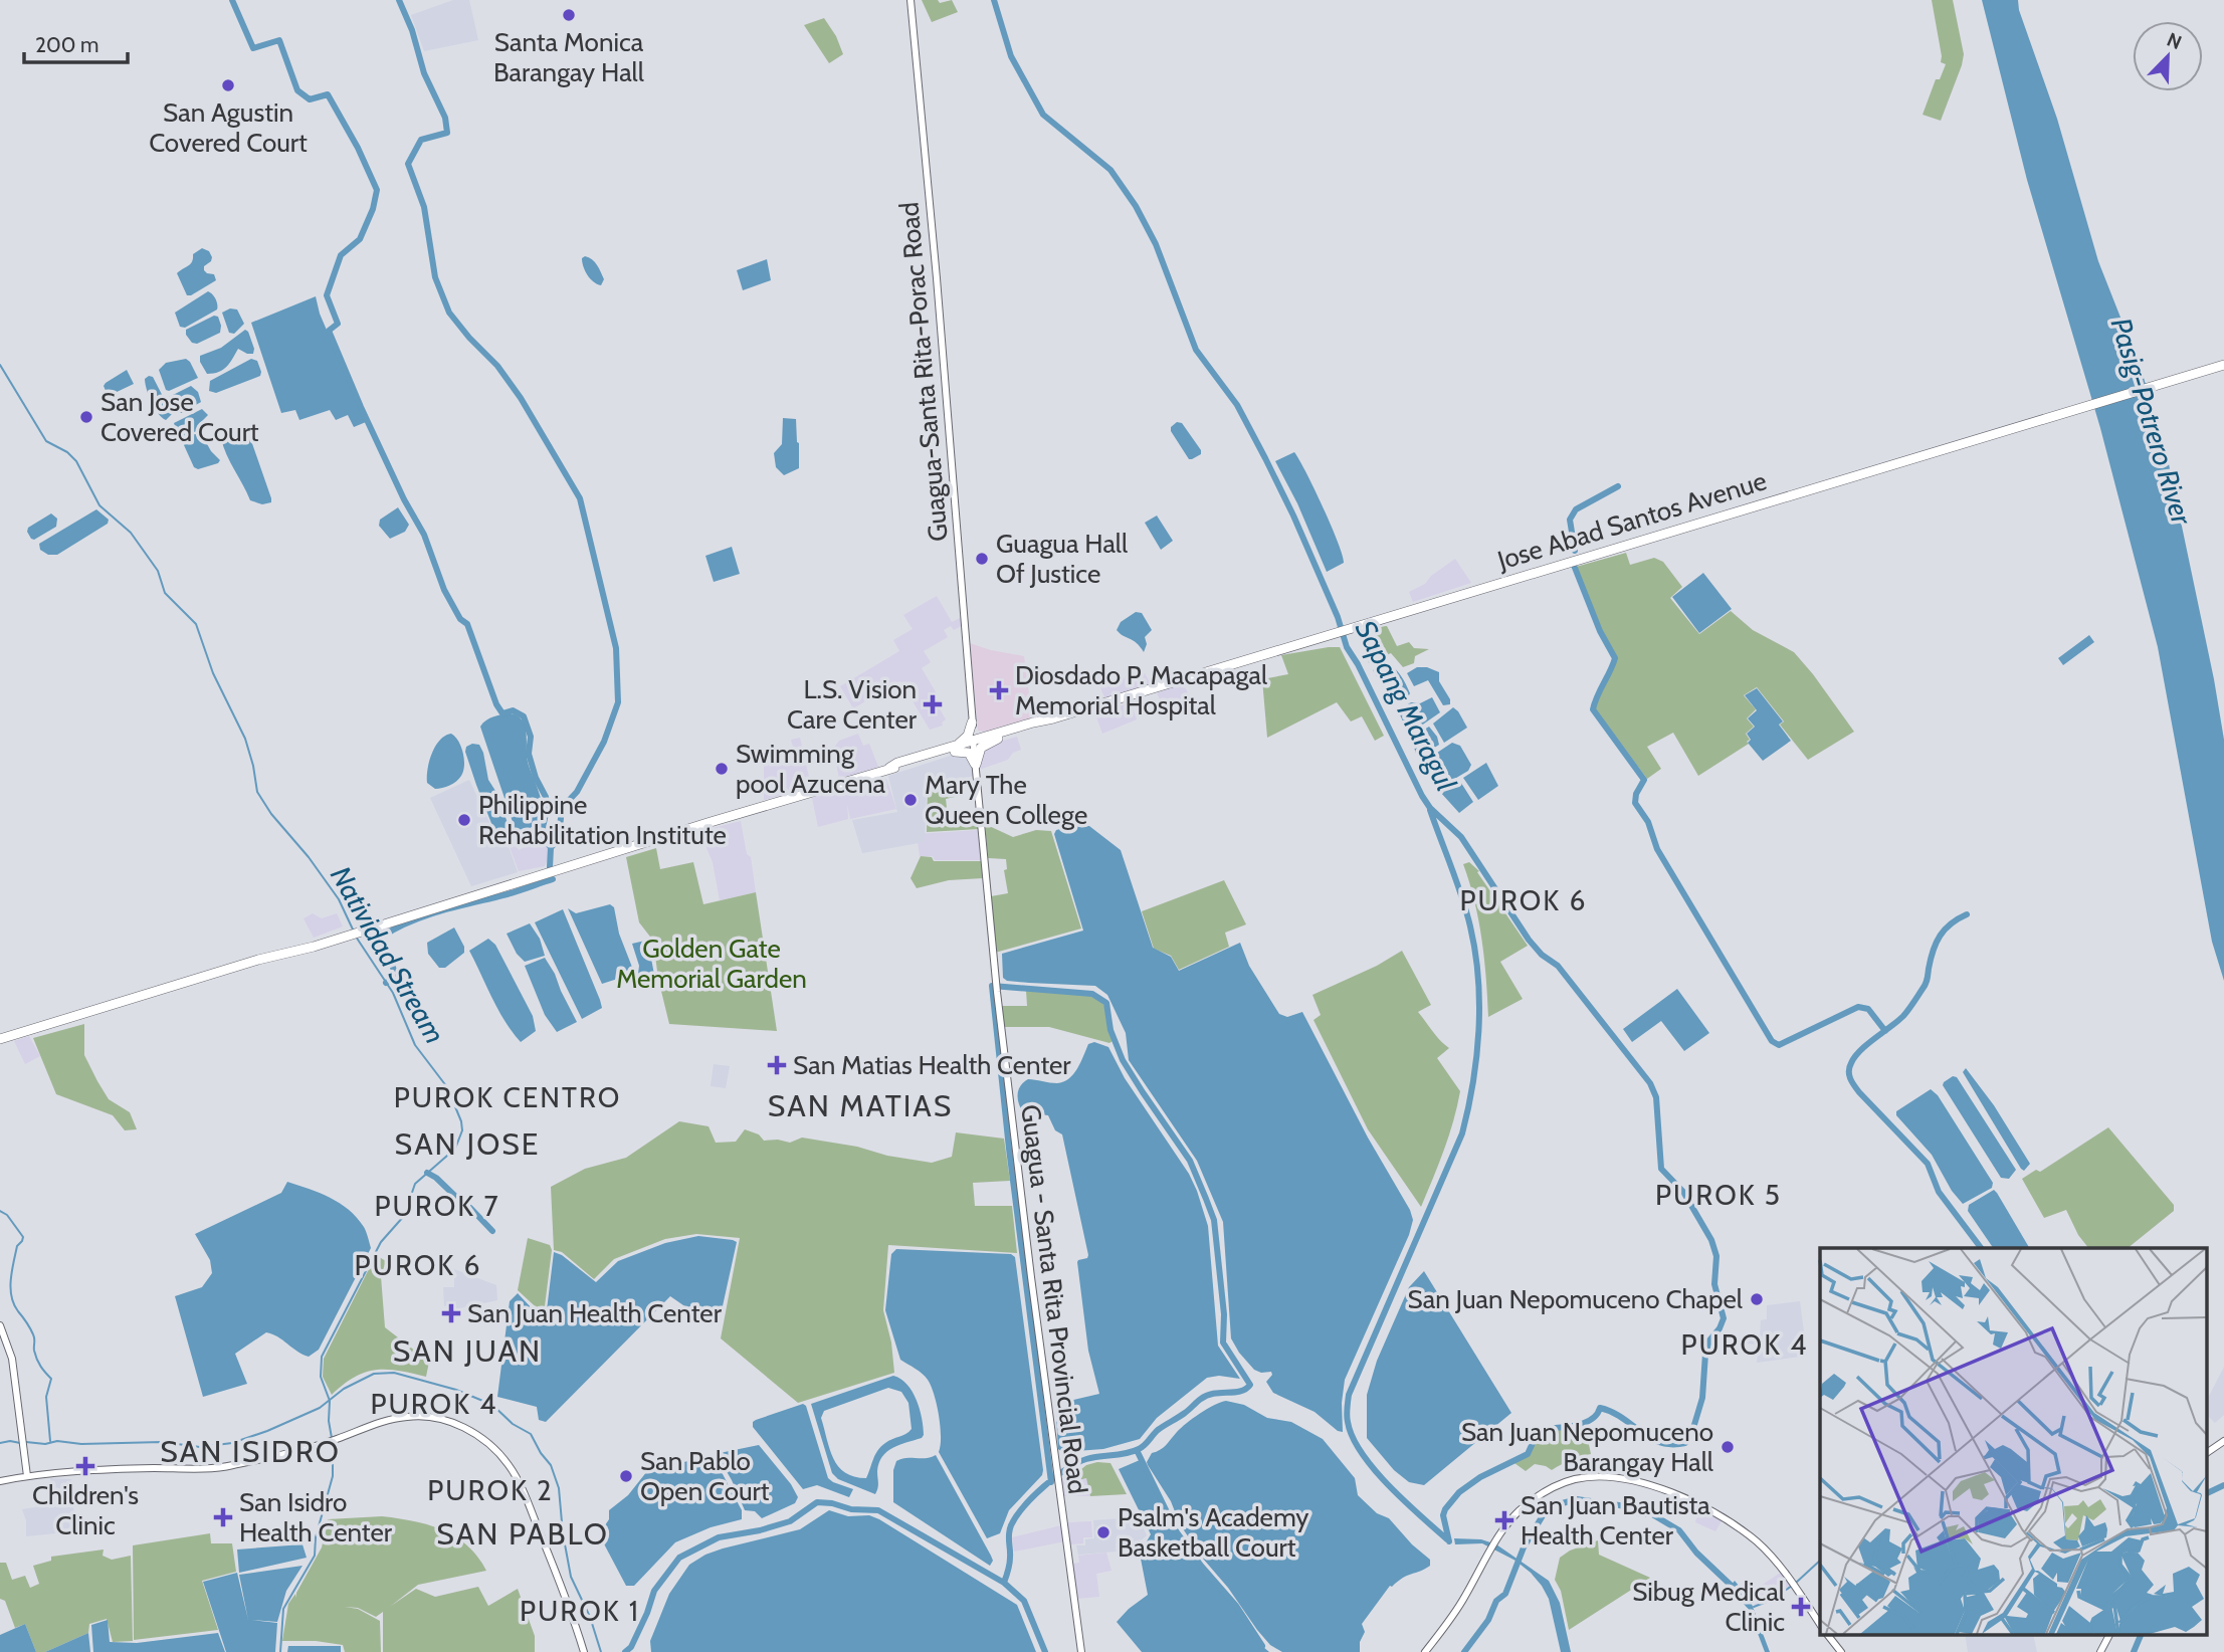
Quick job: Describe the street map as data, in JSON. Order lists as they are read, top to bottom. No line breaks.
{"streets":{"highway":["Jose Abad Santos Avenue"],"main road":["Guagua-Santa Rita-Porac Road","Guagua - Santa Rita Provincial Road"]},"crossings":[["Guagua-Santa Rita-Porac Road","Jose Abad Santos Avenue"],["Guagua-Santa Rita-Porac Road","Guagua - Santa Rita Provincial Road"],["Jose Abad Santos Avenue","Guagua - Santa Rita Provincial Road"]],"districts":["PUROK 6","PUROK CENTRO","SAN MATIAS","SAN JOSE","PUROK 5","PUROK 7","PUROK 6","PUROK 4","SAN JUAN","PUROK 4","SAN ISIDRO","PUROK 2","SAN PABLO","PUROK 1"],"water":["Pasig-Potrero River","Sapang Maragul","Natividad Stream"],"parks":["Golden Gate Memorial Garden"],"places":{"other":["Santa Monica Barangay Hall","San Agustin Covered Court","San Jose Covered Court","Guagua Hall Of Justice","Swimming pool Azucena","Mary The Queen College","Philippine Rehabilitation Institute","San Juan Nepomuceno Chapel","San Juan Nepomuceno Barangay Hall","San Pablo Open Court","Psalm's Academy Basketball Court"],"health":["Diosdado P. Macapagal Memorial Hospital","L.S. Vision Care Center","San Matias Health Center","San Juan Health Center","Children's Clinic","San Isidro Health Center","San Juan Bautista Health Center","Sibug Medical Clinic"]},"scale_bar":"200 m","north":"top right"}
